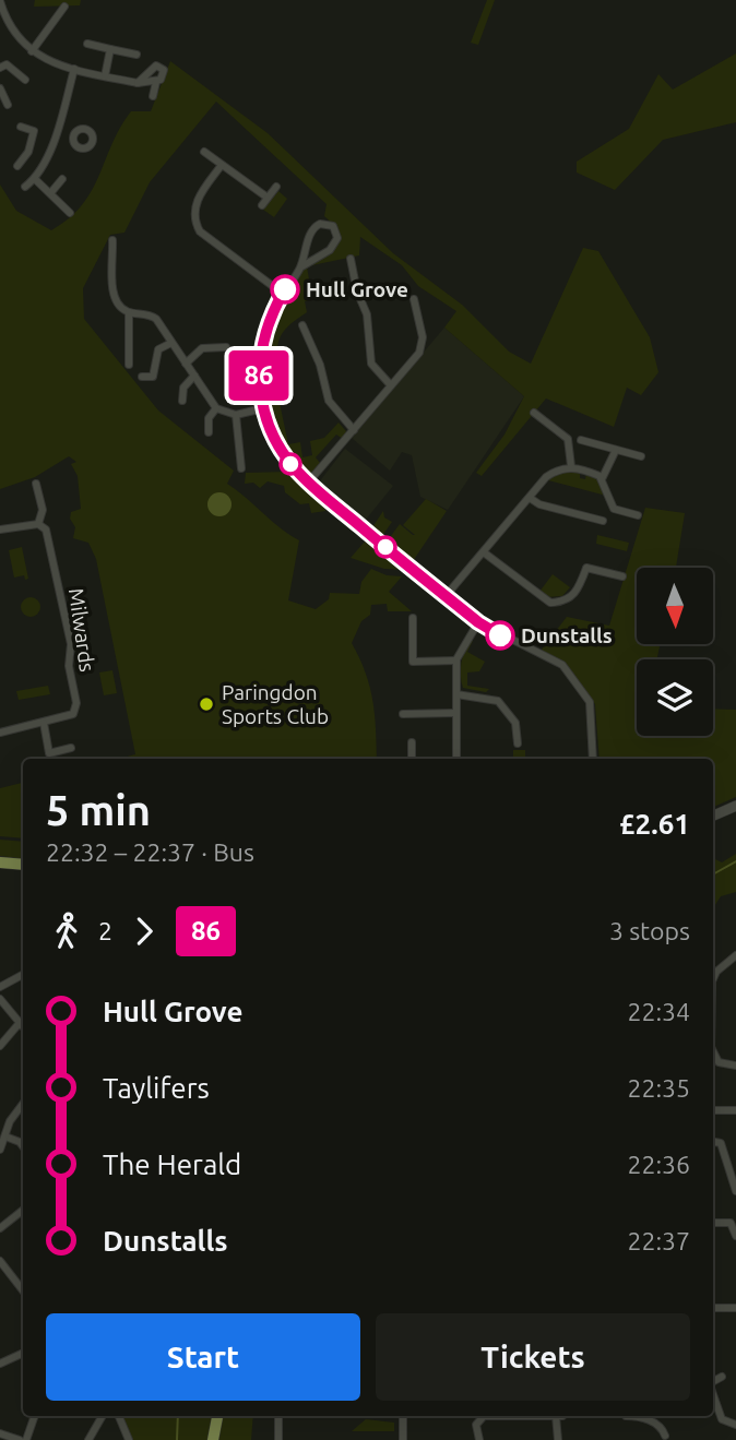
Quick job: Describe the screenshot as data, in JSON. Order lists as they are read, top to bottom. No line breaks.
{"streets":{"street":["Milwards"]},"places":["Hull Grove","Dunstalls","Paringdon Sports Club"],"lines":["bus line 86"],"north":"bottom","page":{"on_map":"86","heading":["5 min","22:32 – 22:37 · Bus","£2.61"],"legs":["2","86","3 stops"],"list":[{"name":"Hull Grove","value":"22:34"},{"name":"Taylifers","value":"22:35"},{"name":"The Herald","value":"22:36"},{"name":"Dunstalls","value":"22:37"}],"buttons":["Start","Tickets"]}}
